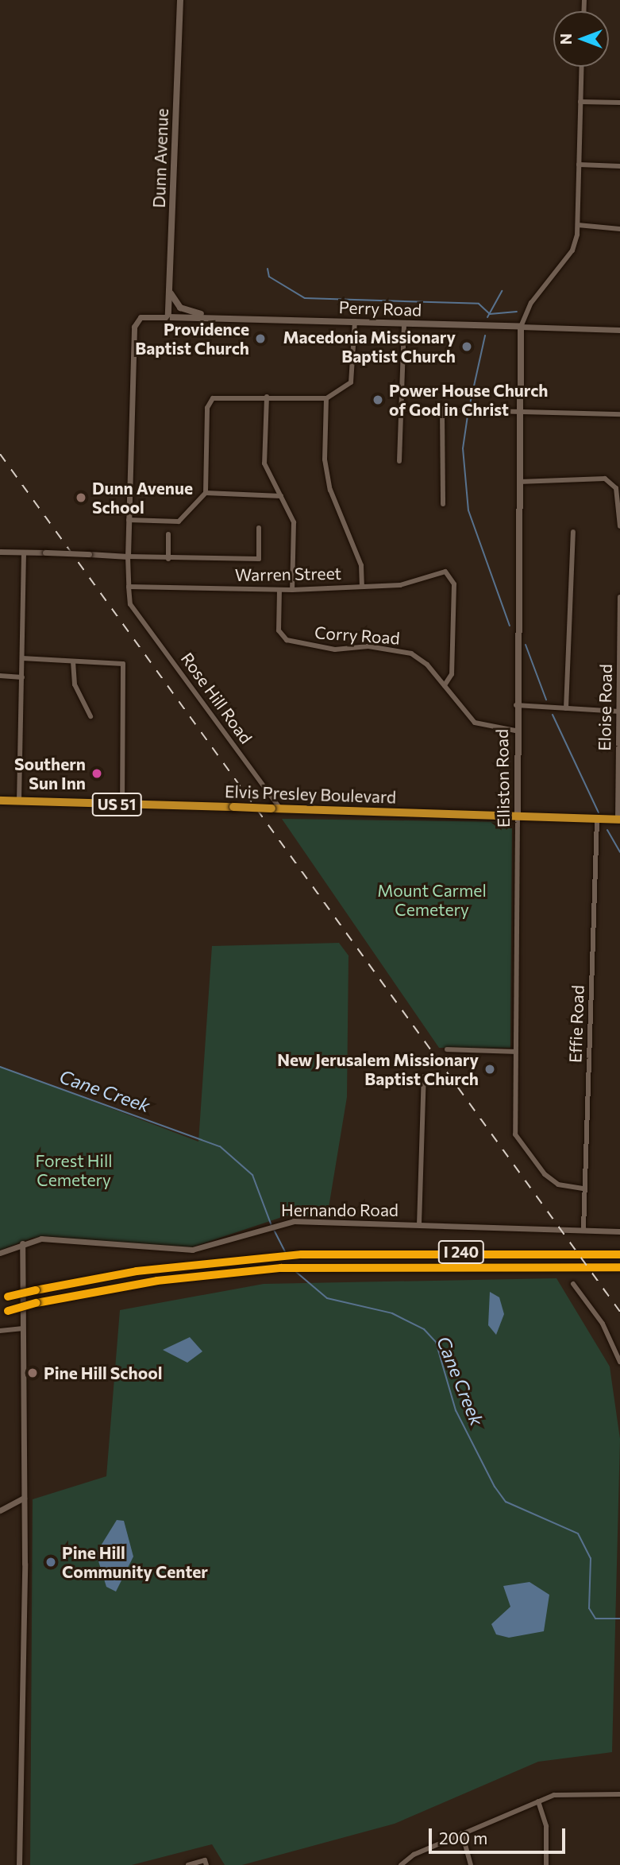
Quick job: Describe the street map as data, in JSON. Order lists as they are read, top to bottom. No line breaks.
{"streets":{"highway":["I 240"],"main road":["Dunn Avenue","Perry Road","Elliston Road","Elvis Presley Boulevard","US 51"],"street":["Warren Street","Corry Road","Rose Hill Road","Eloise Road","Effie Road","Hernando Road"]},"crossings":[["Dunn Avenue","Perry Road"],["Perry Road","Elliston Road"],["Warren Street","Corry Road"],["Warren Street","Rose Hill Road"],["Corry Road","Elliston Road"],["Rose Hill Road","Elvis Presley Boulevard"],["Eloise Road","Elvis Presley Boulevard"],["Elliston Road","Elvis Presley Boulevard"],["Elliston Road","Effie Road"],["Elvis Presley Boulevard","Effie Road"],["Effie Road","Hernando Road"]],"water":["Cane Creek"],"parks":["Mount Carmel Cemetery","Forest Hill Cemetery"],"places":["Providence Baptist Church","Macedonia Missionary Baptist Church","Power House Church of God in Christ","Dunn Avenue School","Southern Sun Inn","New Jerusalem Missionary Baptist Church","Pine Hill School","Pine Hill Community Center"],"scale_bar":"200 m","north":"left"}
